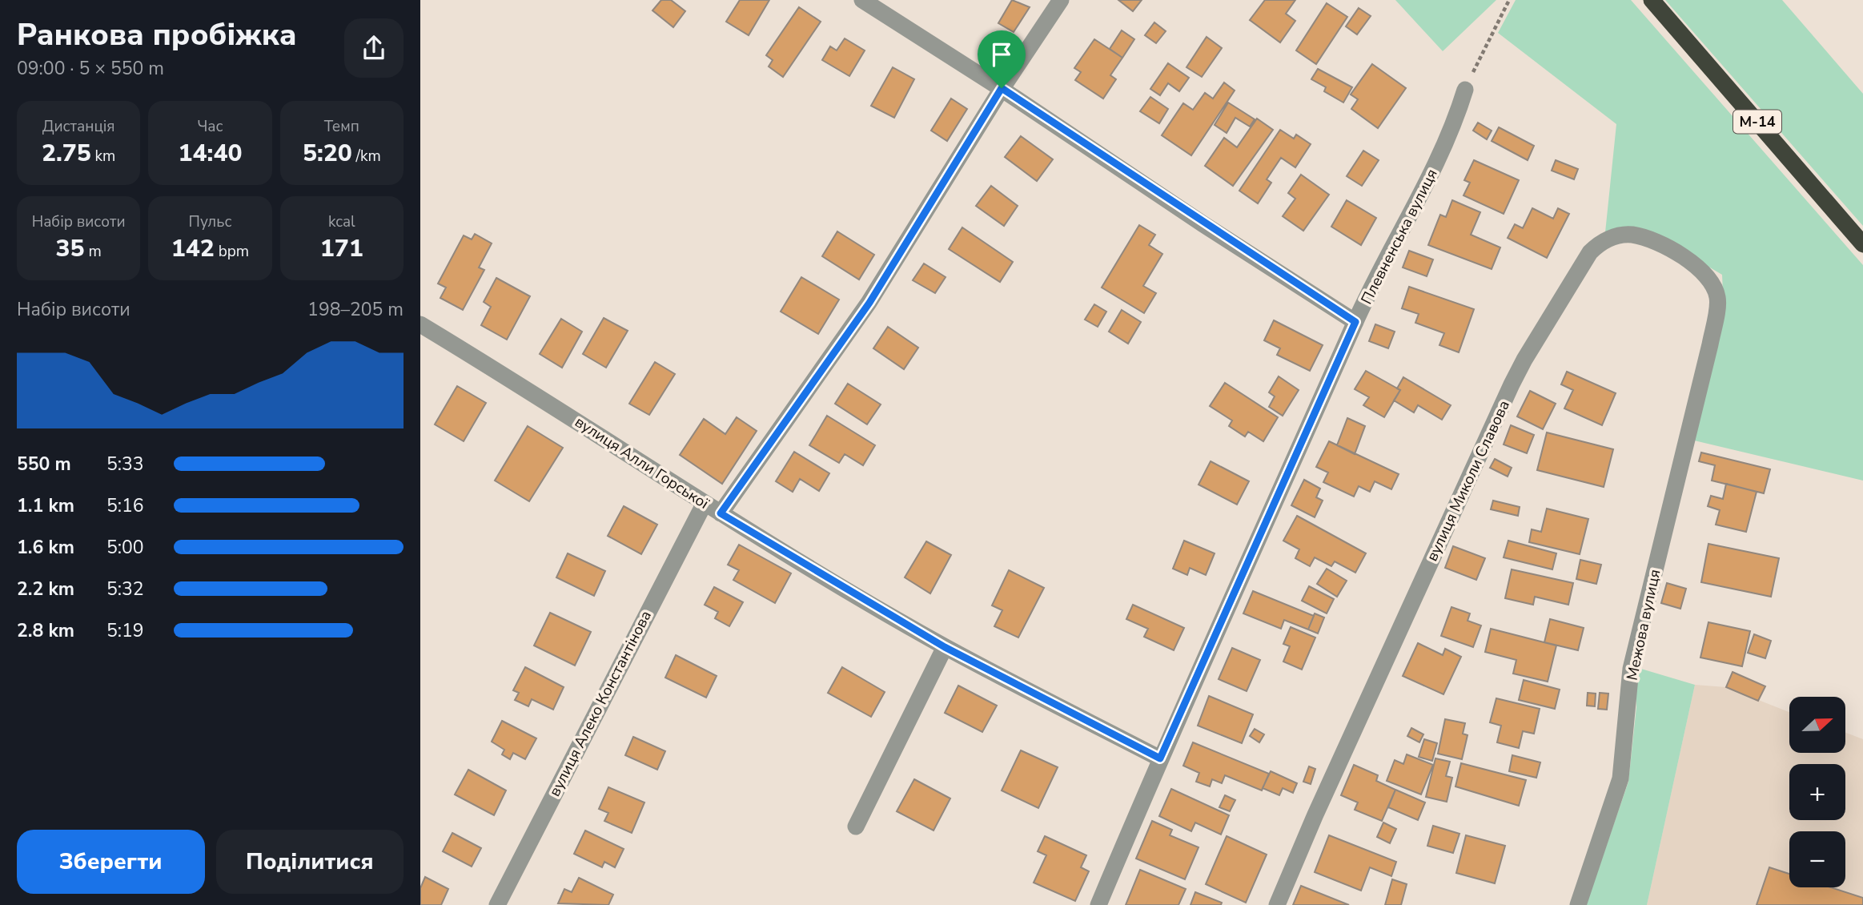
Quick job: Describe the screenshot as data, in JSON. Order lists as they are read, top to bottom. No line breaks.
{"streets":{"highway":["М-14"],"street":["Плевненська вулиця","вулиця Алли Горської","вулиця Миколи Славова","Межова вулиця","вулиця Алеко Константінова"]},"crossings":[["Плевненська вулиця","вулиця Алли Горської"],["вулиця Алли Горської","вулиця Алеко Константінова"],["вулиця Миколи Славова","Межова вулиця"]],"north":"right","page":{"heading":["Ранкова пробіжка","09:00 · 5 × 550 m"],"stats":[["Дистанція","2.75 km"],["Час","14:40"],["Темп","5:20 /km"],["Набір висоти","35 m"],["Пульс","142 bpm"],["kcal","171"]],"chart":["Набір висоти","198–205 m"],"list":[{"name":"550 m","note":"5:33"},{"name":"1.1 km","note":"5:16"},{"name":"1.6 km","note":"5:00"},{"name":"2.2 km","note":"5:32"},{"name":"2.8 km","note":"5:19"}],"map_buttons":["+","−"],"buttons":["Зберегти","Поділитися"]}}
